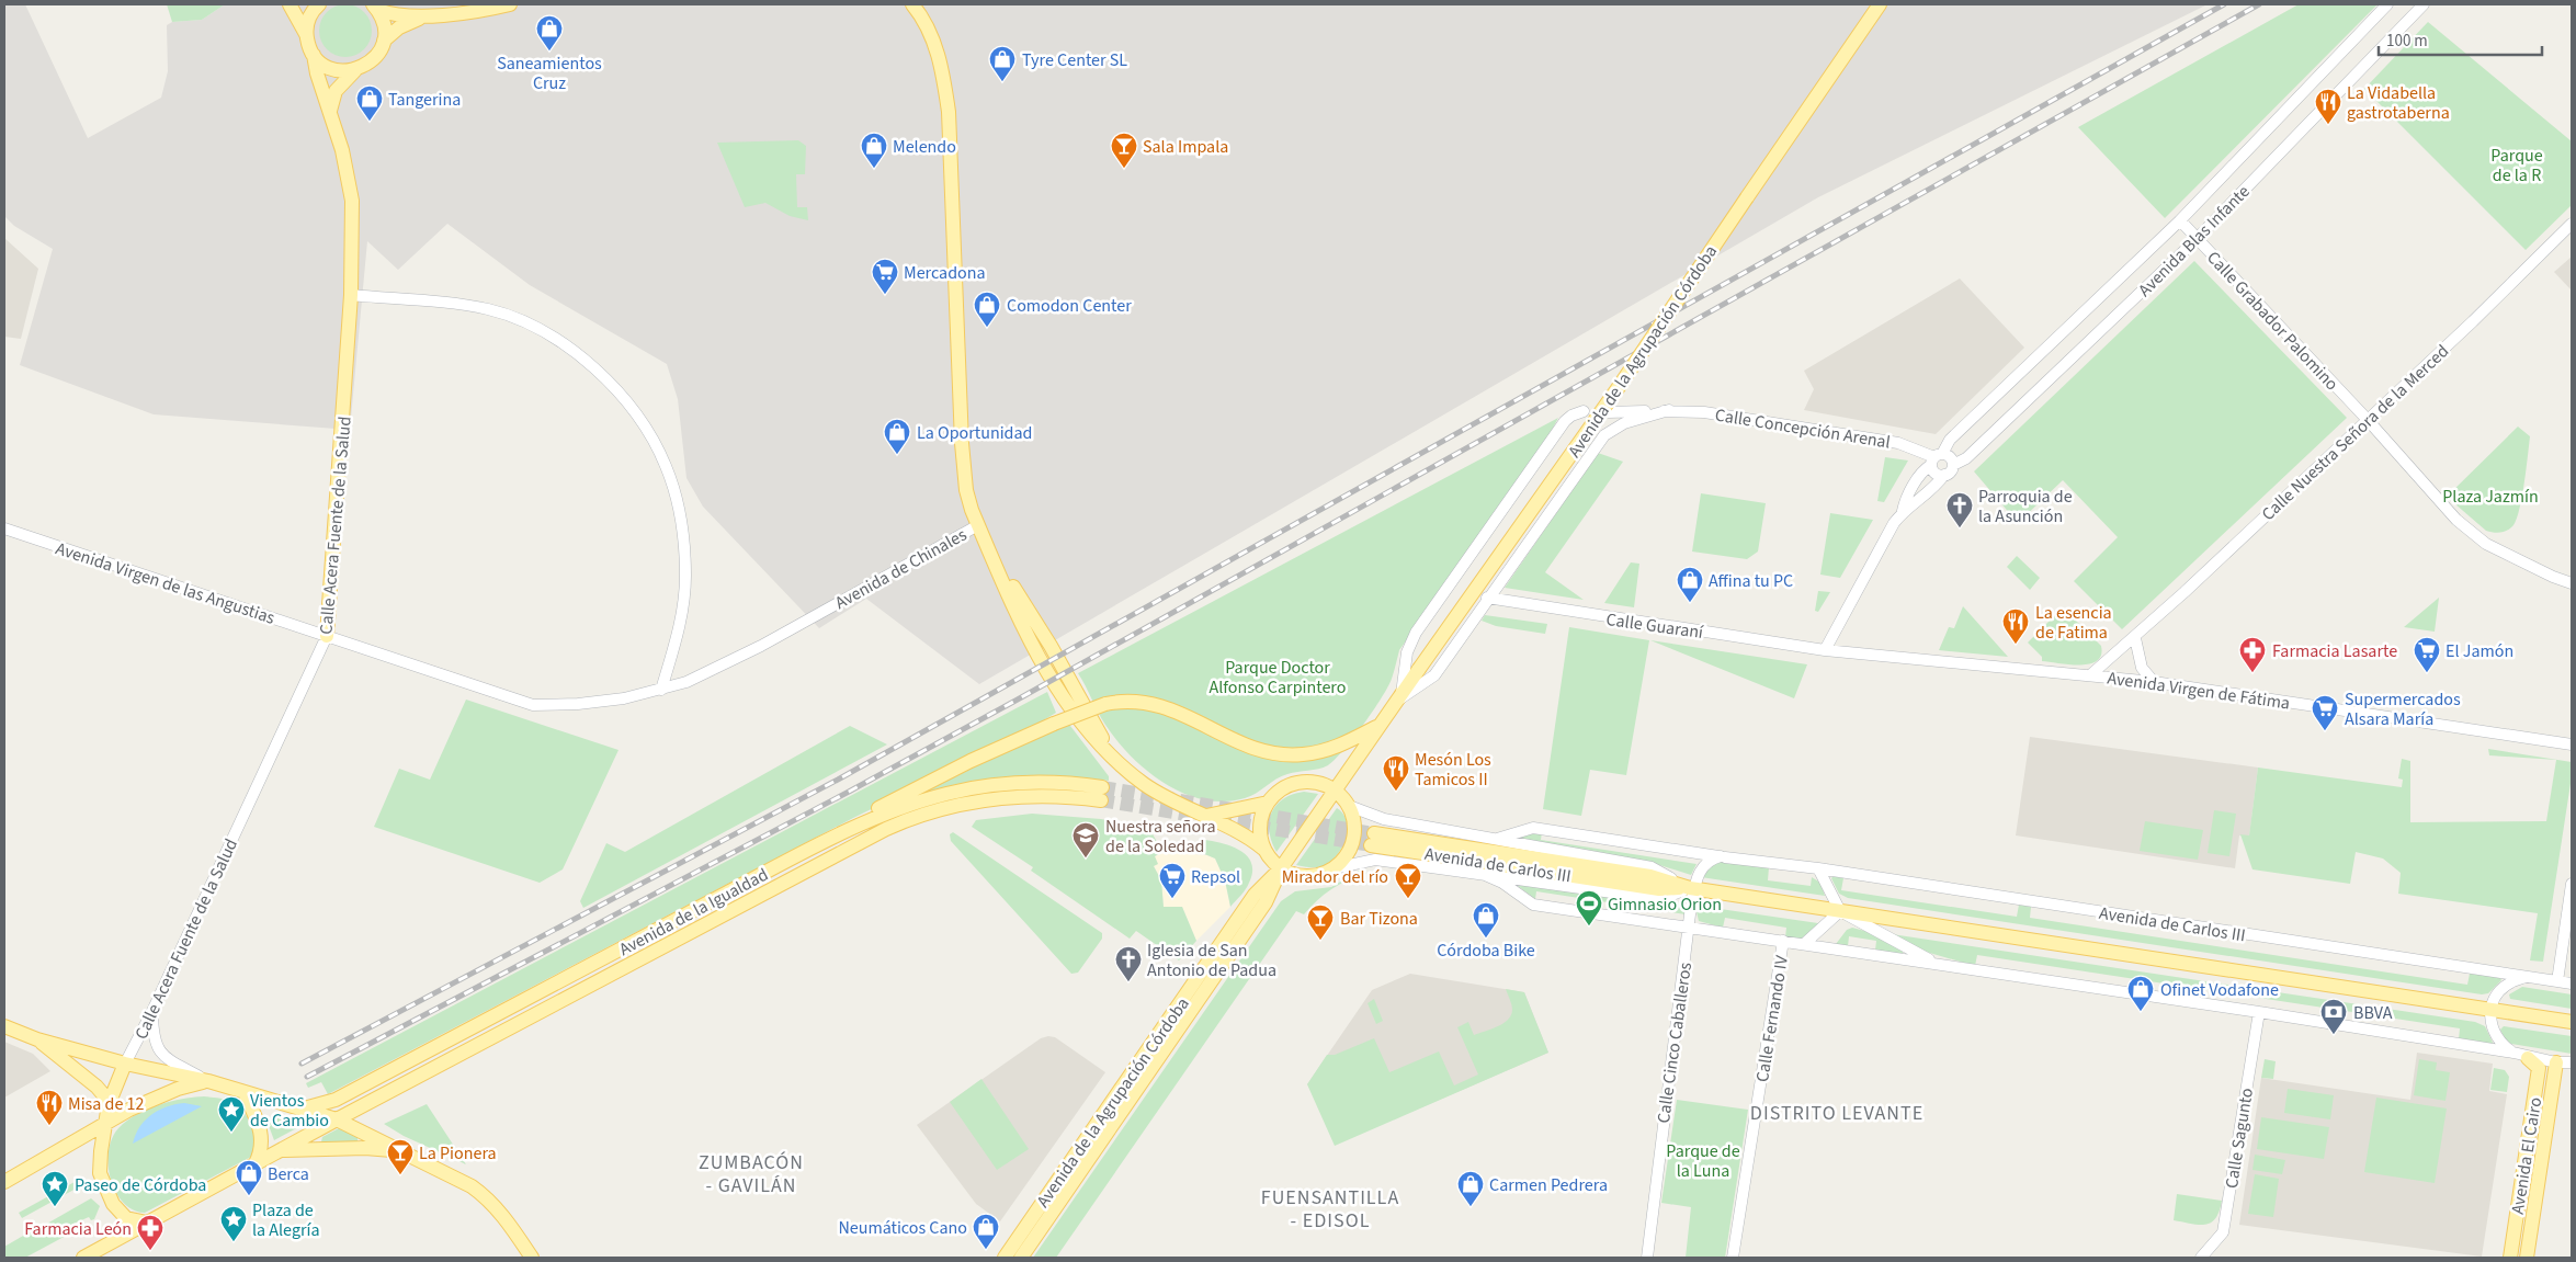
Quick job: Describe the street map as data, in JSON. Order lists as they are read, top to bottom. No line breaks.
{"streets":{"main road":["Avenida de la Agrupación Córdoba","Calle Acera Fuente de la Salud","Avenida de Carlos III","Avenida de la Igualdad","Avenida El Cairo"],"street":["Avenida Blas Infante","Calle Grabador Palomino","Calle Concepción Arenal","Calle Nuestra Señora de la Merced","Avenida de Chinales","Avenida Virgen de las Angustias","Calle Guaraní","Avenida Virgen de Fátima","Calle Fernando IV","Calle Cinco Caballeros","Calle Sagunto"]},"crossings":[["Avenida Blas Infante","Calle Grabador Palomino"],["Avenida Blas Infante","Calle Concepción Arenal"],["Avenida Blas Infante","Calle Guaraní"],["Avenida Blas Infante","Avenida Virgen de Fátima"],["Calle Grabador Palomino","Calle Nuestra Señora de la Merced"],["Avenida de la Agrupación Córdoba","Calle Concepción Arenal"],["Avenida de la Agrupación Córdoba","Calle Guaraní"],["Calle Nuestra Señora de la Merced","Avenida Virgen de Fátima"],["Calle Acera Fuente de la Salud","Avenida Virgen de las Angustias"],["Avenida de Chinales","Avenida Virgen de las Angustias"],["Calle Guaraní","Avenida Virgen de Fátima"],["Avenida de Carlos III","Calle Fernando IV"],["Avenida de Carlos III","Calle Cinco Caballeros"],["Avenida de Carlos III","Calle Sagunto"],["Avenida de Carlos III","Avenida El Cairo"]],"districts":["DISTRITO LEVANTE","ZUMBACÓN - GAVILÁN","FUENSANTILLA - EDISOL"],"parks":["Parque de la R","Plaza Jazmín","Parque Doctor Alfonso Carpintero","Parque de la Luna"],"places":{"shop":["Saneamientos Cruz","Tyre Center SL","Tangerina","Melendo","Comodon Center","La Oportunidad","Affina tu PC","Córdoba Bike","Ofinet Vodafone","Berca","Carmen Pedrera","Neumáticos Cano"],"restaurant":["La Vidabella gastrotaberna","La esencia de Fatima","Mesón Los Tamicos II","Misa de 12"],"bar":["Sala Impala","Mirador del río","Bar Tizona","La Pionera"],"supermarket":["Mercadona","El Jamón","Supermercados Alsara María","Repsol"],"church":["Parroquia de la Asunción","Iglesia de San Antonio de Padua"],"pharmacy":["Farmacia Lasarte","Farmacia León"],"school or university":["Nuestra señora de la Soledad"],"sports":["Gimnasio Orion"],"bank":["BBVA"],"place":["Vientos de Cambio","Paseo de Córdoba","Plaza de la Alegría"]},"scale_bar":"100 m"}
